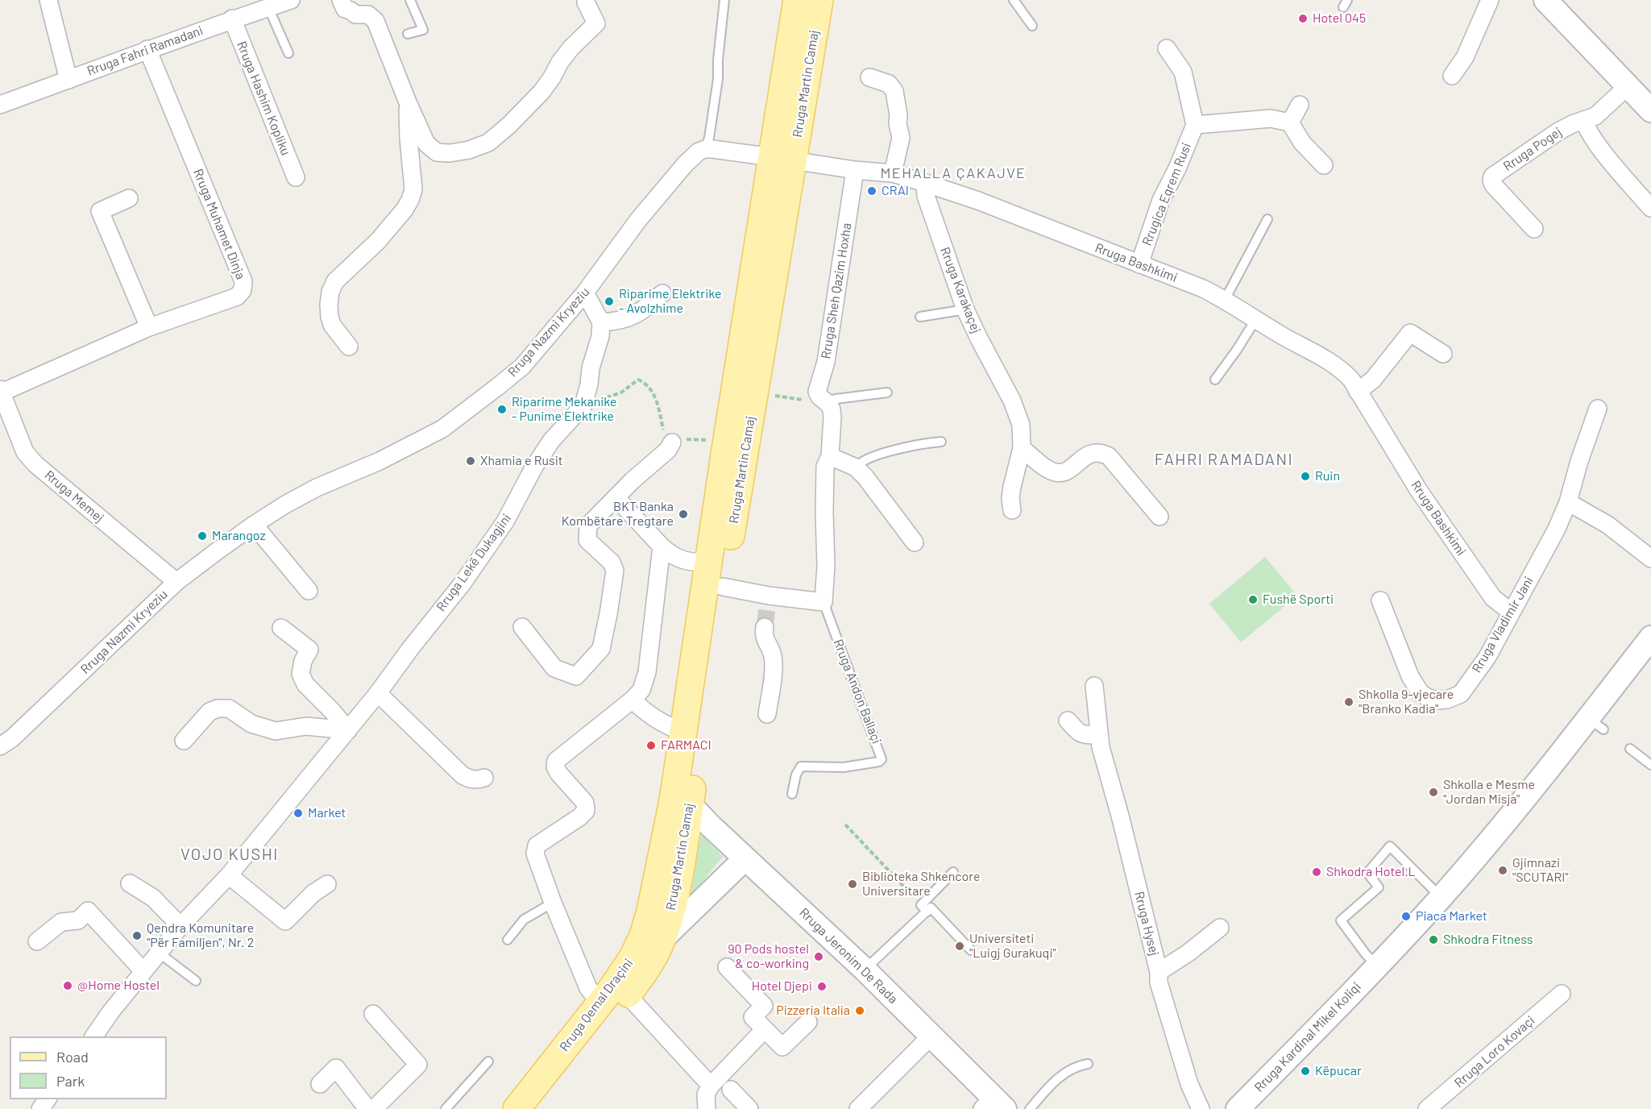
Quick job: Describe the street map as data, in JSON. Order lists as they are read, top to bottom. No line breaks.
{"streets":{"main road":["Rruga Martin Camaj","Rruga Qemal Draçini"],"street":["Rruga Fahri Ramadani","Rruga Hashim Kopliku","Rruga Pogej","Rrugica Eqrem Rusi","Rruga Muhamet Dinja","Rruga Bashkimi","Rruga Karakaçej","Rruga Sheh Qazim Hoxha","Rruga Nazmi Kryeziu","Rruga Memej","Rruga Lekë Dukagjini","Rruga Vladimir Jani","Rruga Andon Ballaçi","Rruga Hysej","Rruga Jeronim De Rada","Rruga Kardinal Mikel Koliqi","Rruga Loro Kovaçi"]},"crossings":[["Rruga Fahri Ramadani","Rruga Hashim Kopliku"],["Rruga Fahri Ramadani","Rruga Muhamet Dinja"],["Rruga Martin Camaj","Rruga Bashkimi"],["Rruga Martin Camaj","Rruga Jeronim De Rada"],["Rruga Martin Camaj","Rruga Qemal Draçini"],["Rrugica Eqrem Rusi","Rruga Bashkimi"],["Rruga Muhamet Dinja","Rruga Memej"],["Rruga Bashkimi","Rruga Karakaçej"],["Rruga Bashkimi","Rruga Sheh Qazim Hoxha"],["Rruga Bashkimi","Rruga Vladimir Jani"],["Rruga Sheh Qazim Hoxha","Rruga Andon Ballaçi"],["Rruga Nazmi Kryeziu","Rruga Memej"],["Rruga Jeronim De Rada","Rruga Qemal Draçini"]],"districts":["MEHALLA ÇAKAJVE","FAHRI RAMADANI","VOJO KUSHI"],"places":["Hotel 045","CRAI","Riparime Elektrike - Avolzhime","Riparime Mekanike - Punime Elektrike","Xhamia e Rusit","Ruin","BKT Banka Kombëtare Tregtare","Marangoz","Fushë Sporti","Shkolla 9-vjecare \"Branko Kadia\"","FARMACI","Shkolla e Mesme \"Jordan Misja\"","Market","Gjimnazi \"SCUTARI\"","Shkodra Hotel.L","Biblioteka Shkencore Universitare","Piaca Market","Qendra Komunitare \"Për Familjen\", Nr. 2","Shkodra Fitness","Universiteti \"Luigj Gurakuqi\"","90 Pods hostel & co-working","@Home Hostel","Hotel Djepi","Pizzeria Italia","Këpucar"],"legend":["Road","Park"]}
